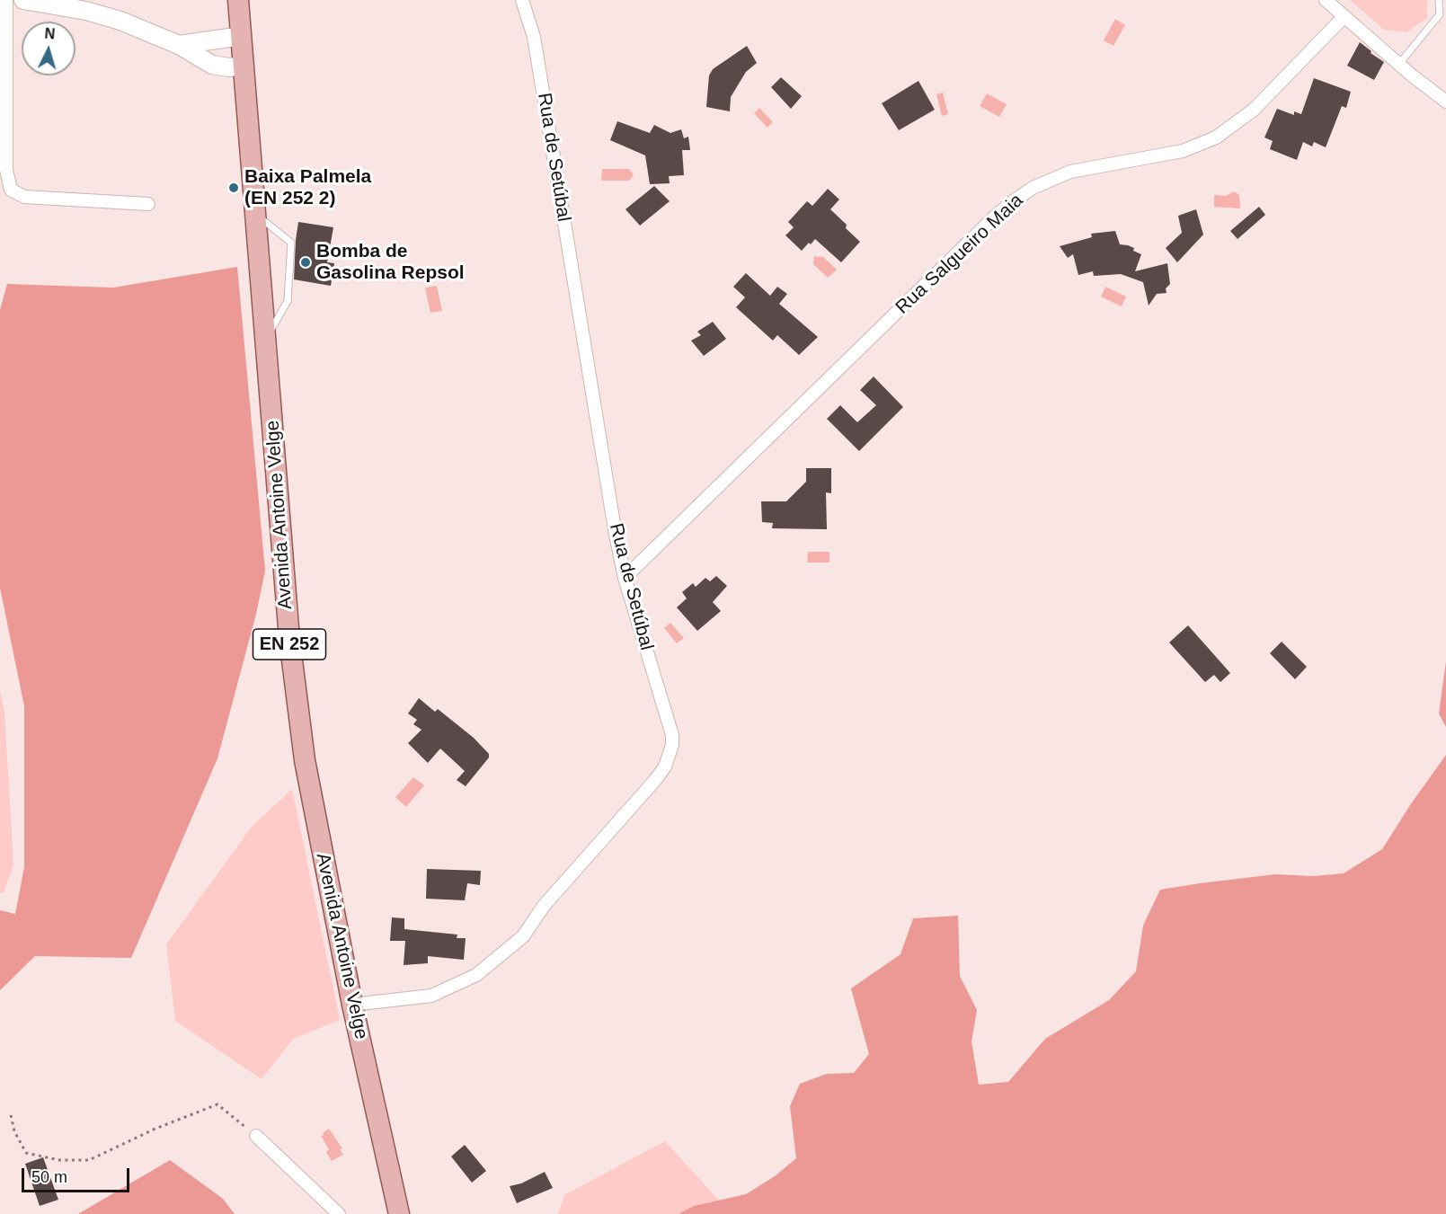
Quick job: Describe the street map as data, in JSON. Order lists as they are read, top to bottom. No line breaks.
{"streets":{"main road":["Avenida Antoine Velge","EN 252"],"street":["Rua de Setúbal","Rua Salgueiro Maia"]},"crossings":[["Rua de Setúbal","Rua Salgueiro Maia"],["Rua de Setúbal","Avenida Antoine Velge"]],"places":["Baixa Palmela (EN 252 2)","Bomba de Gasolina Repsol"],"scale_bar":"50 m","north":"top"}
